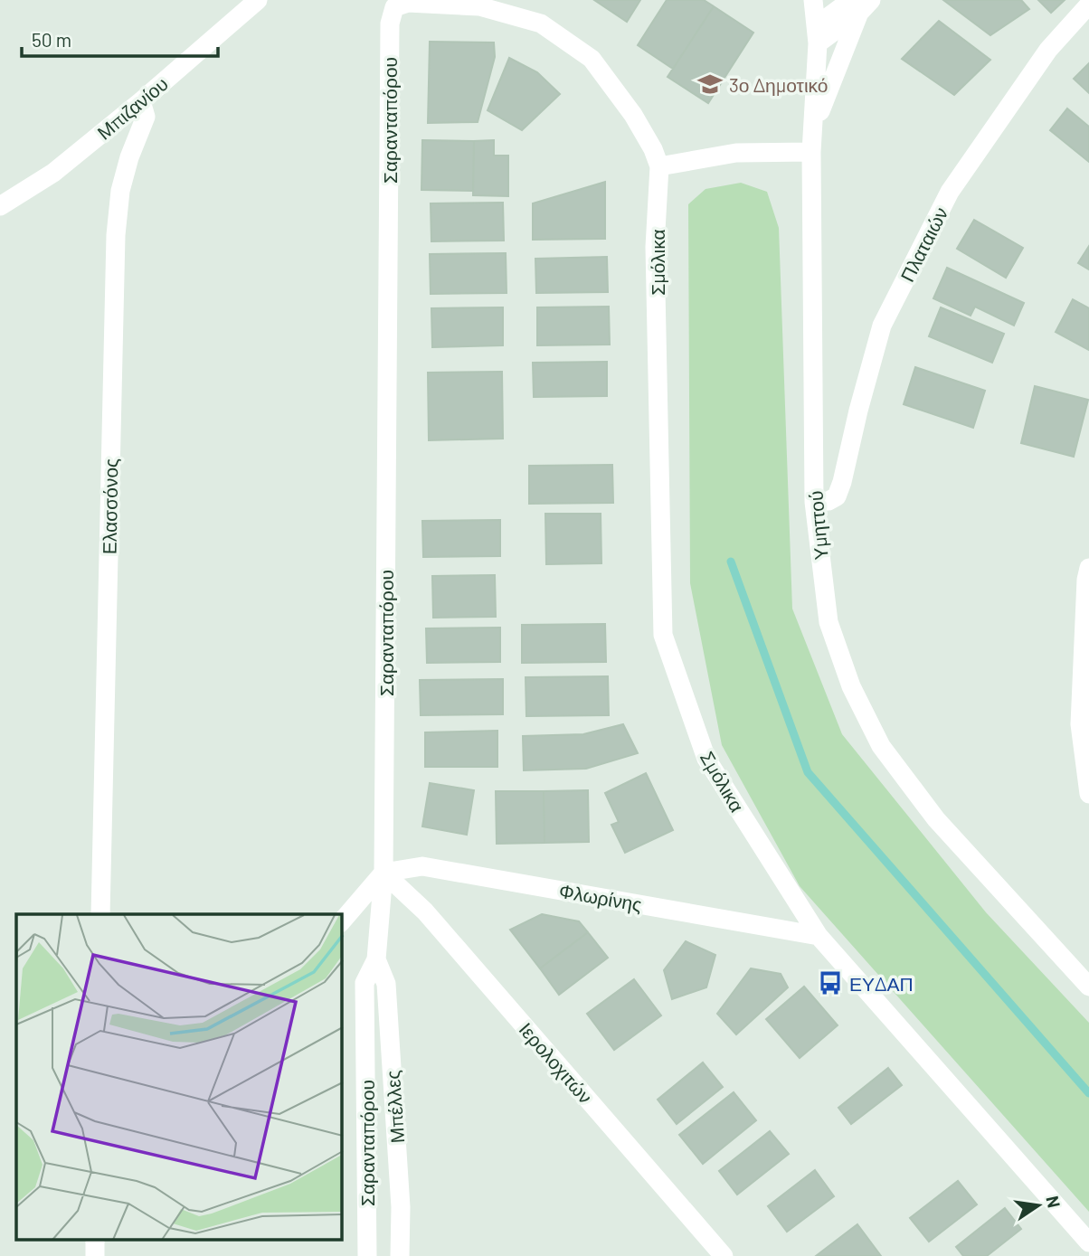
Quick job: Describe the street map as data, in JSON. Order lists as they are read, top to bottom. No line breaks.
{"streets":{"street":["Μπιζανίου","Σαρανταπόρου","Πλαταιών","Σμόλικα","Ελασσόνος","Υμηττού","Φλωρίνης","Ιερολοχιτών","Μπέλλες"]},"crossings":[["Μπιζανίου","Ελασσόνος"],["Σαρανταπόρου","Σμόλικα"],["Σαρανταπόρου","Φλωρίνης"],["Σαρανταπόρου","Ιερολοχιτών"],["Σαρανταπόρου","Μπέλλες"],["Πλαταιών","Υμηττού"],["Σμόλικα","Φλωρίνης"],["Φλωρίνης","Ιερολοχιτών"]],"places":{"school or university":["3ο Δημοτικό"],"bus stop":["ΕΥΔΑΠ"]},"scale_bar":"50 m","north":"right"}
